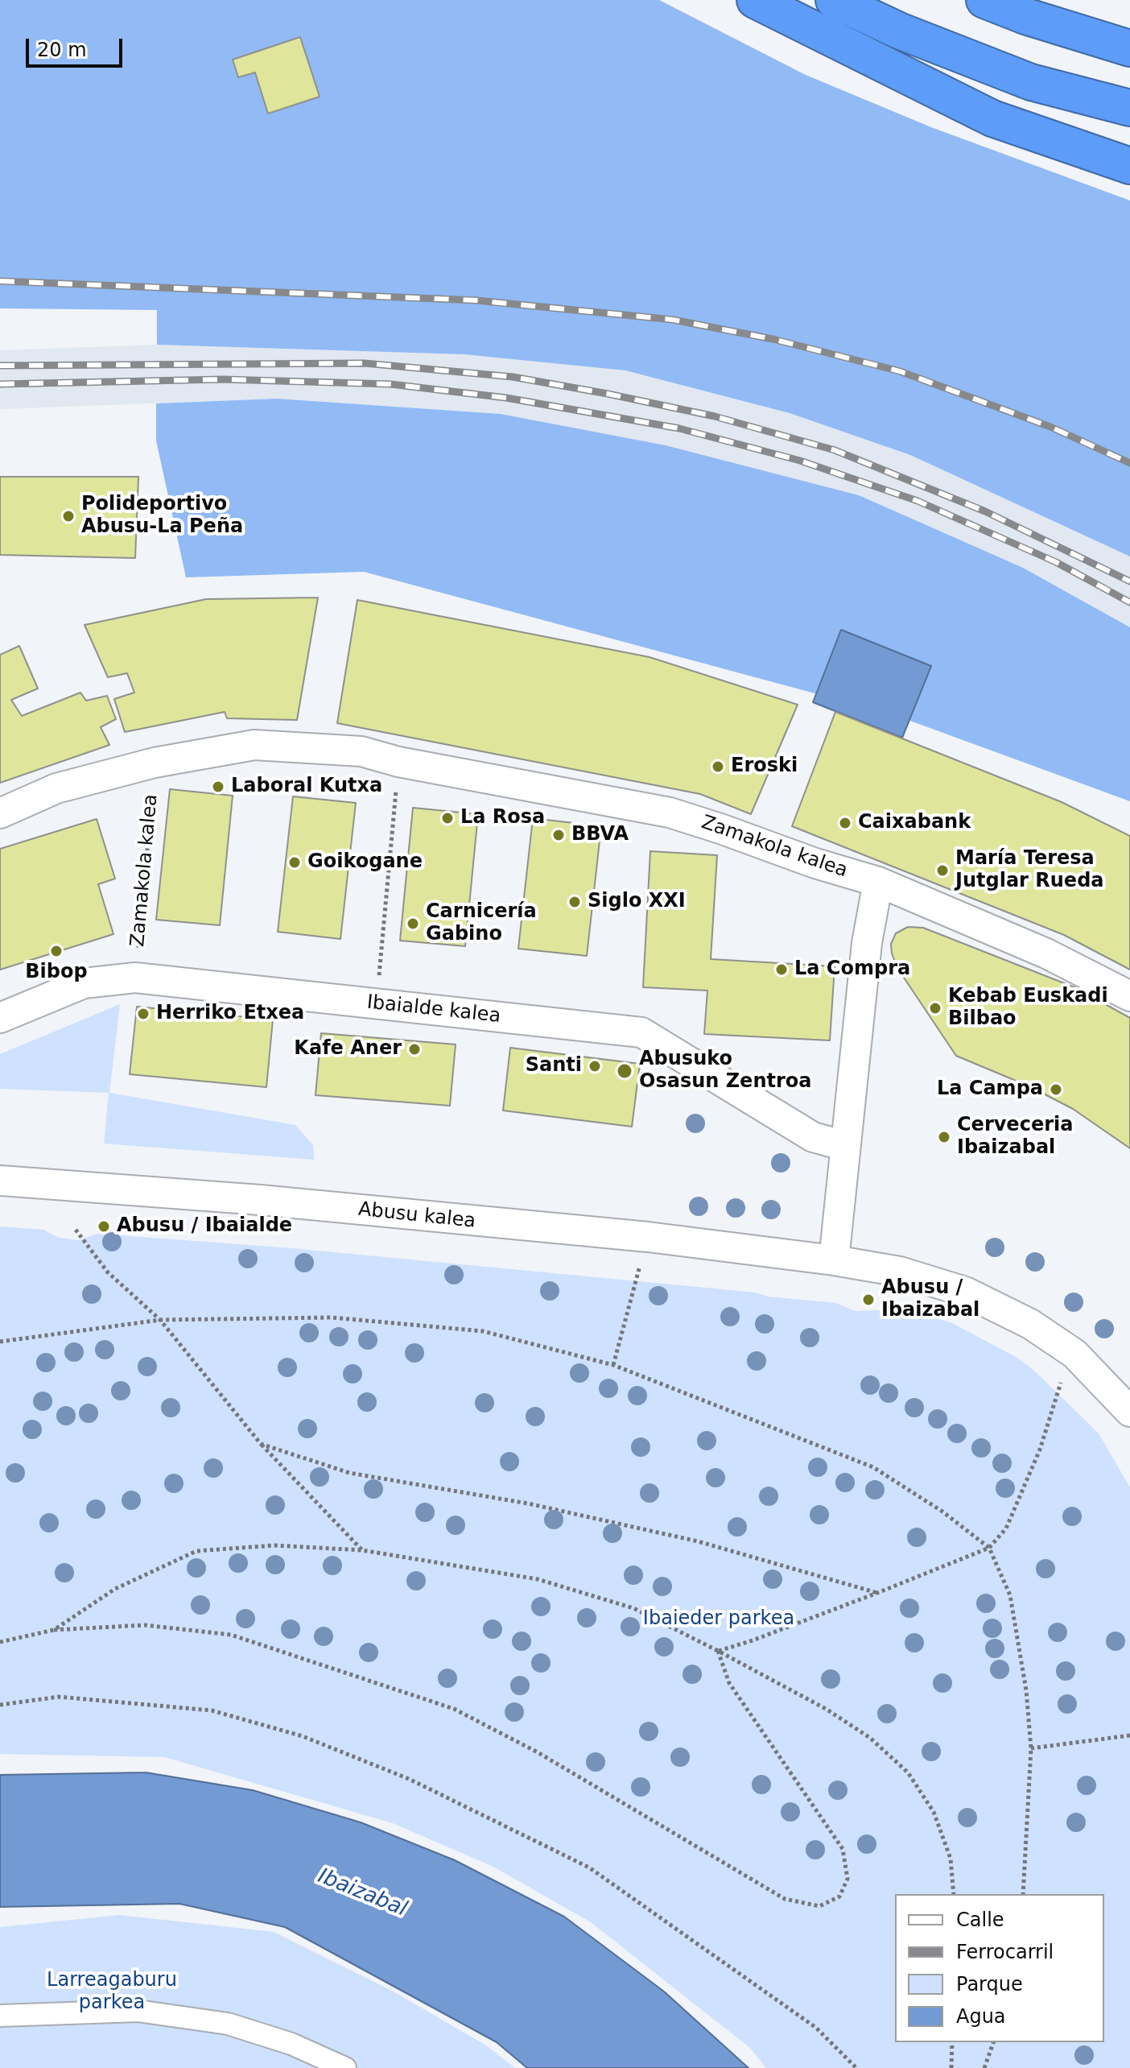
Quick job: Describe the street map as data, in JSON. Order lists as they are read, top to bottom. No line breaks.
{"streets":{"street":["Zamakola kalea","Ibaialde kalea","Abusu kalea"]},"crossings":[["Zamakola kalea","Ibaialde kalea"]],"water":["Ibaizabal"],"parks":["Ibaieder parkea","Larreagaburu parkea"],"places":["Polideportivo Abusu-La Peña","Eroski","Laboral Kutxa","La Rosa","Caixabank","BBVA","Goikogane","María Teresa Jutglar Rueda","Siglo XXI","Carnicería Gabino","Bibop","La Compra","Kebab Euskadi Bilbao","Herriko Etxea","Kafe Aner","Santi","Abusuko Osasun Zentroa","La Campa","Cerveceria Ibaizabal","Abusu / Ibaialde","Abusu / Ibaizabal"],"legend":["Calle","Ferrocarril","Parque","Agua"],"scale_bar":"20 m"}
